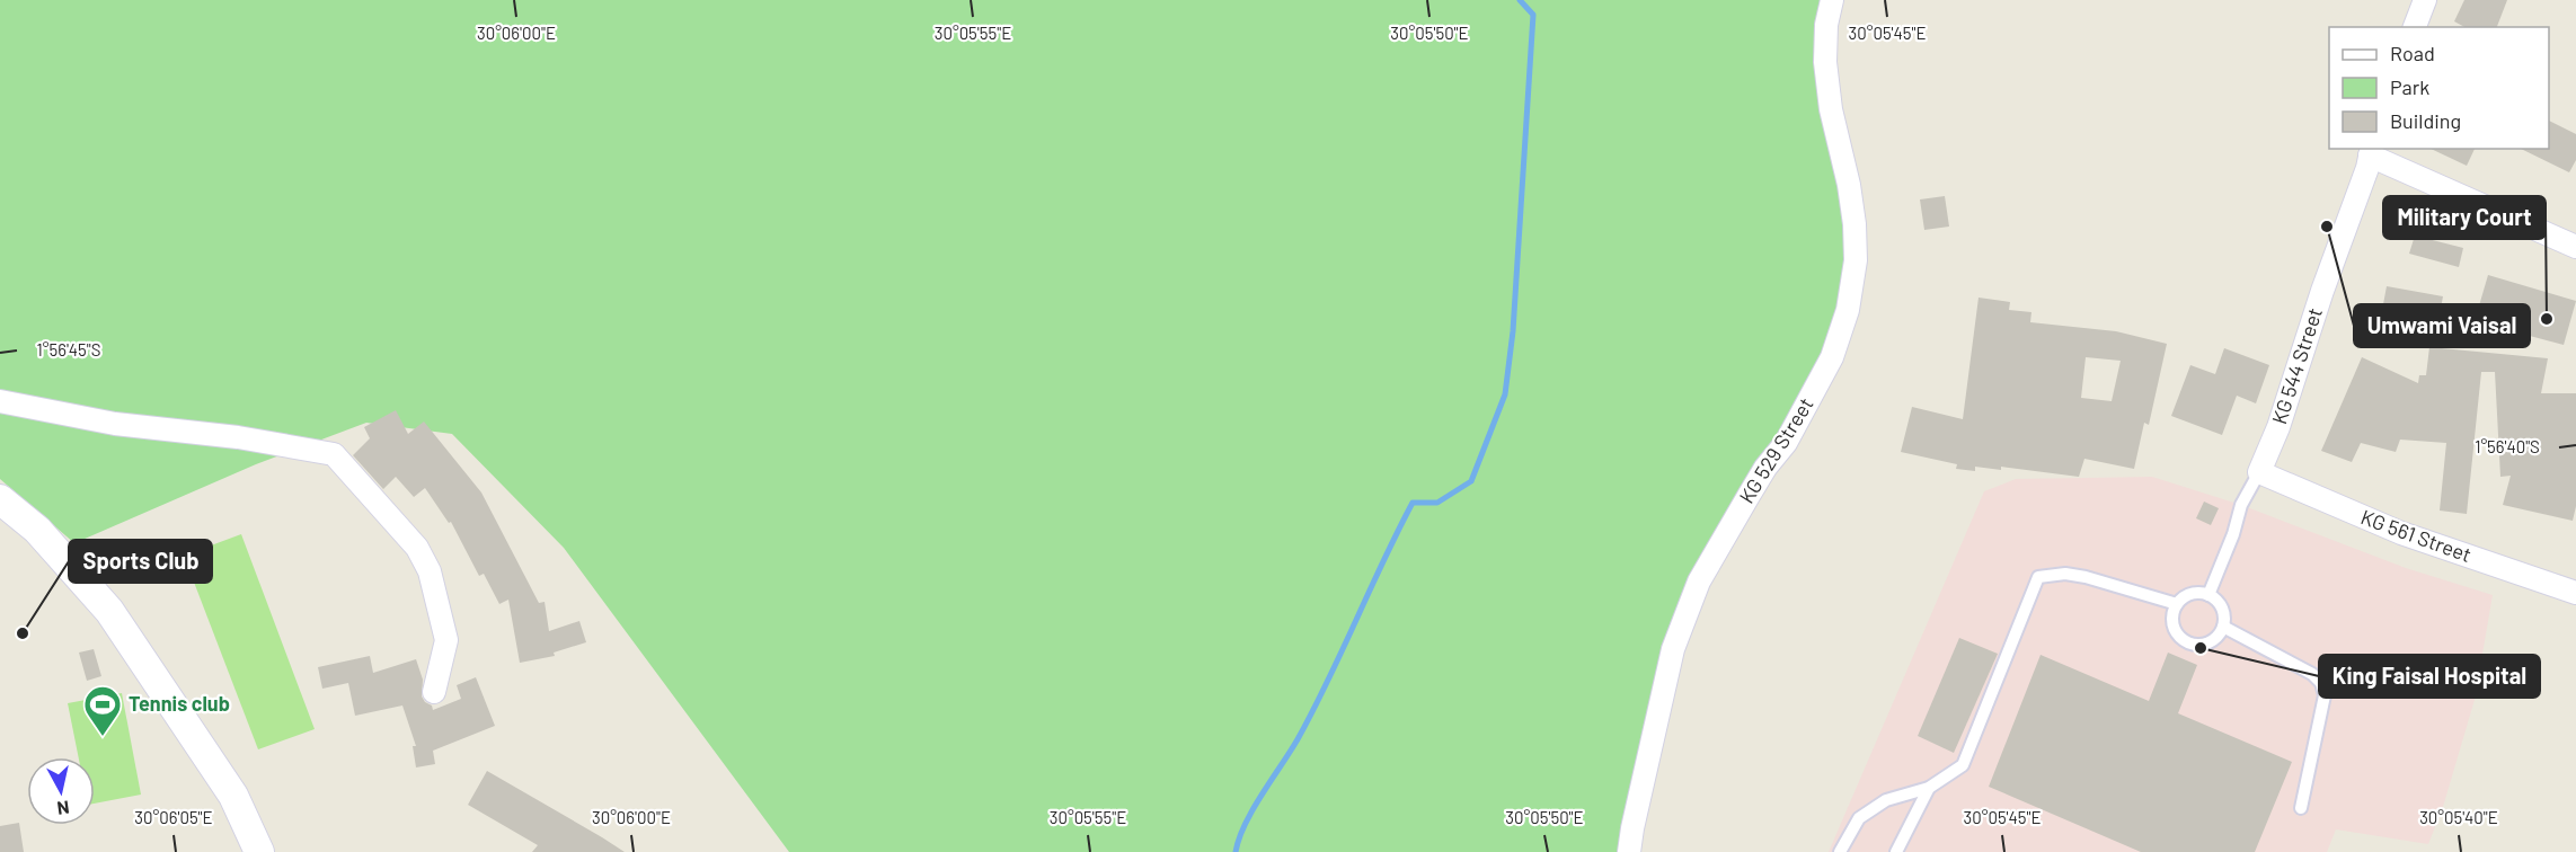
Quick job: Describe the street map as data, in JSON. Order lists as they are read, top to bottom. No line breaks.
{"streets":{"street":["KG 544 Street","KG 529 Street","KG 561 Street"]},"crossings":[["KG 544 Street","KG 561 Street"]],"places":{"other":["Umwami Vaisal","Military Court","Sports Club","King Faisal Hospital"],"sports":["Tennis club"]},"legend":["Road","Park","Building"],"north":"bottom","coordinates":["30°06'00\"E","30°05'55\"E","30°05'50\"E","30°05'45\"E","1°56'45\"S","1°56'40\"S","30°06'05\"E","30°05'40\"E"]}
